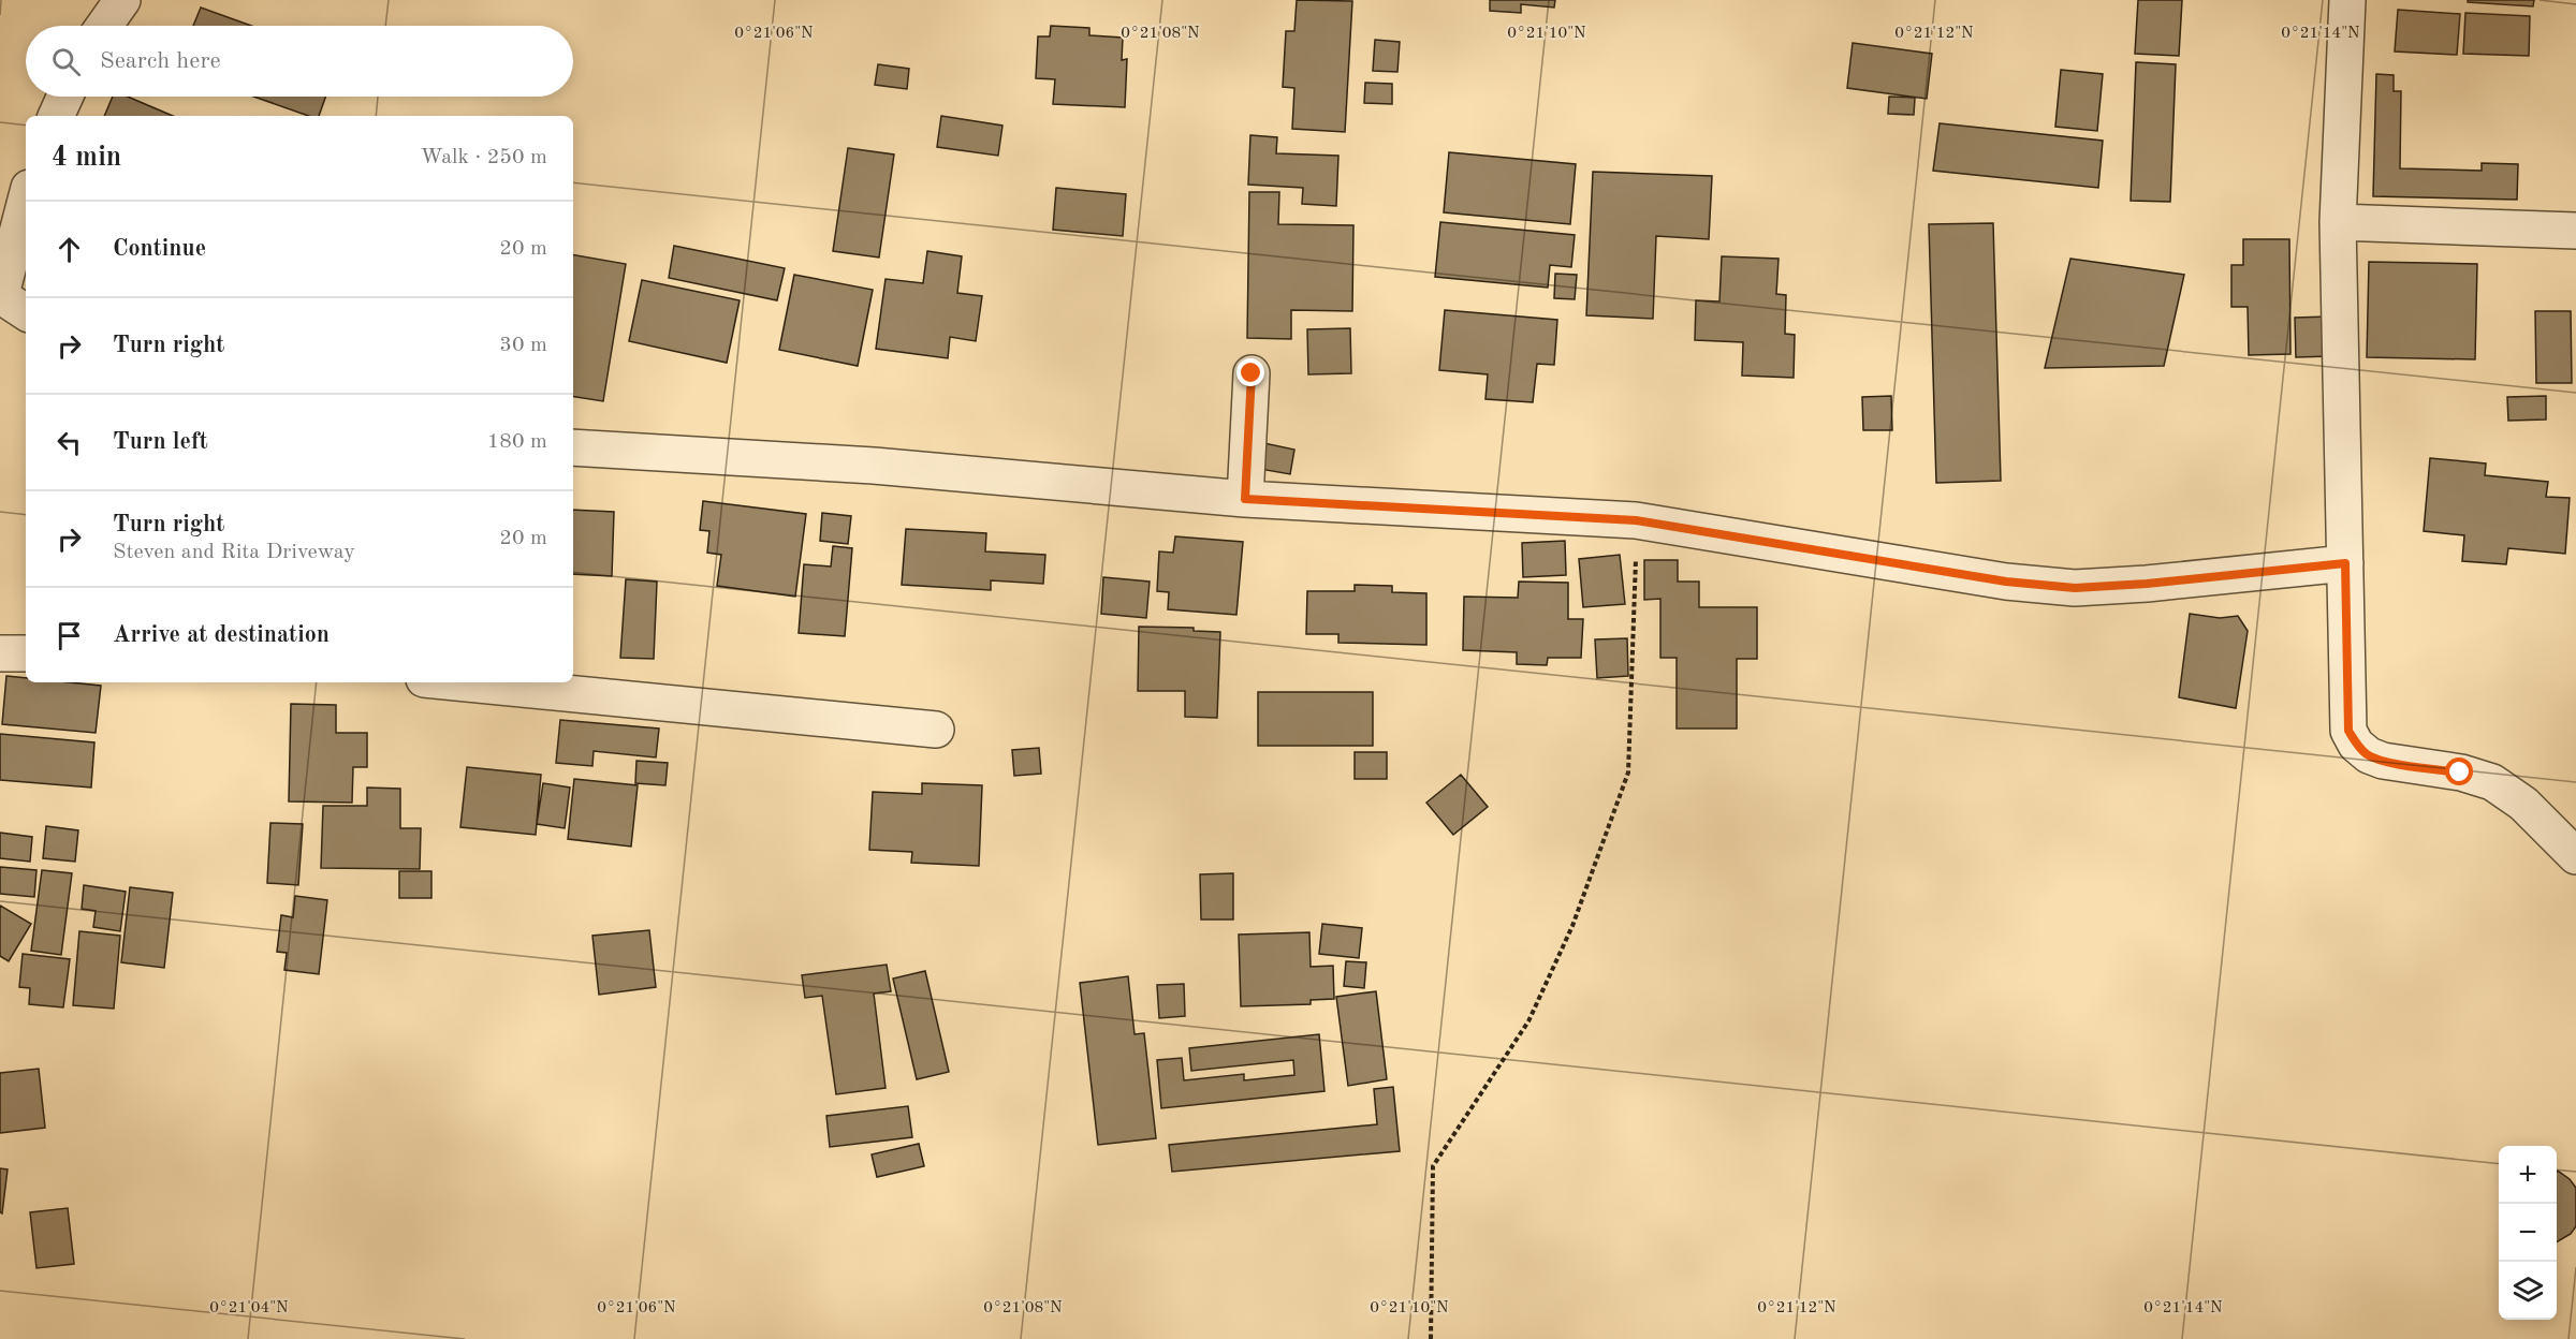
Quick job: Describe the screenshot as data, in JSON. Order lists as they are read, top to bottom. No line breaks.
{"page":{"search":"Search here","heading":["4 min","Walk · 250 m"],"list":[["Continue","20 m"],["Turn right","30 m"],["Turn left","180 m"],["Turn right","Steven and Rita Driveway","20 m"],"Arrive at destination"],"map_buttons":["+","−"]},"coordinates":["0°21'06\"N","0°21'08\"N","0°21'10\"N","0°21'12\"N","0°21'14\"N","0°21'04\"N"]}
